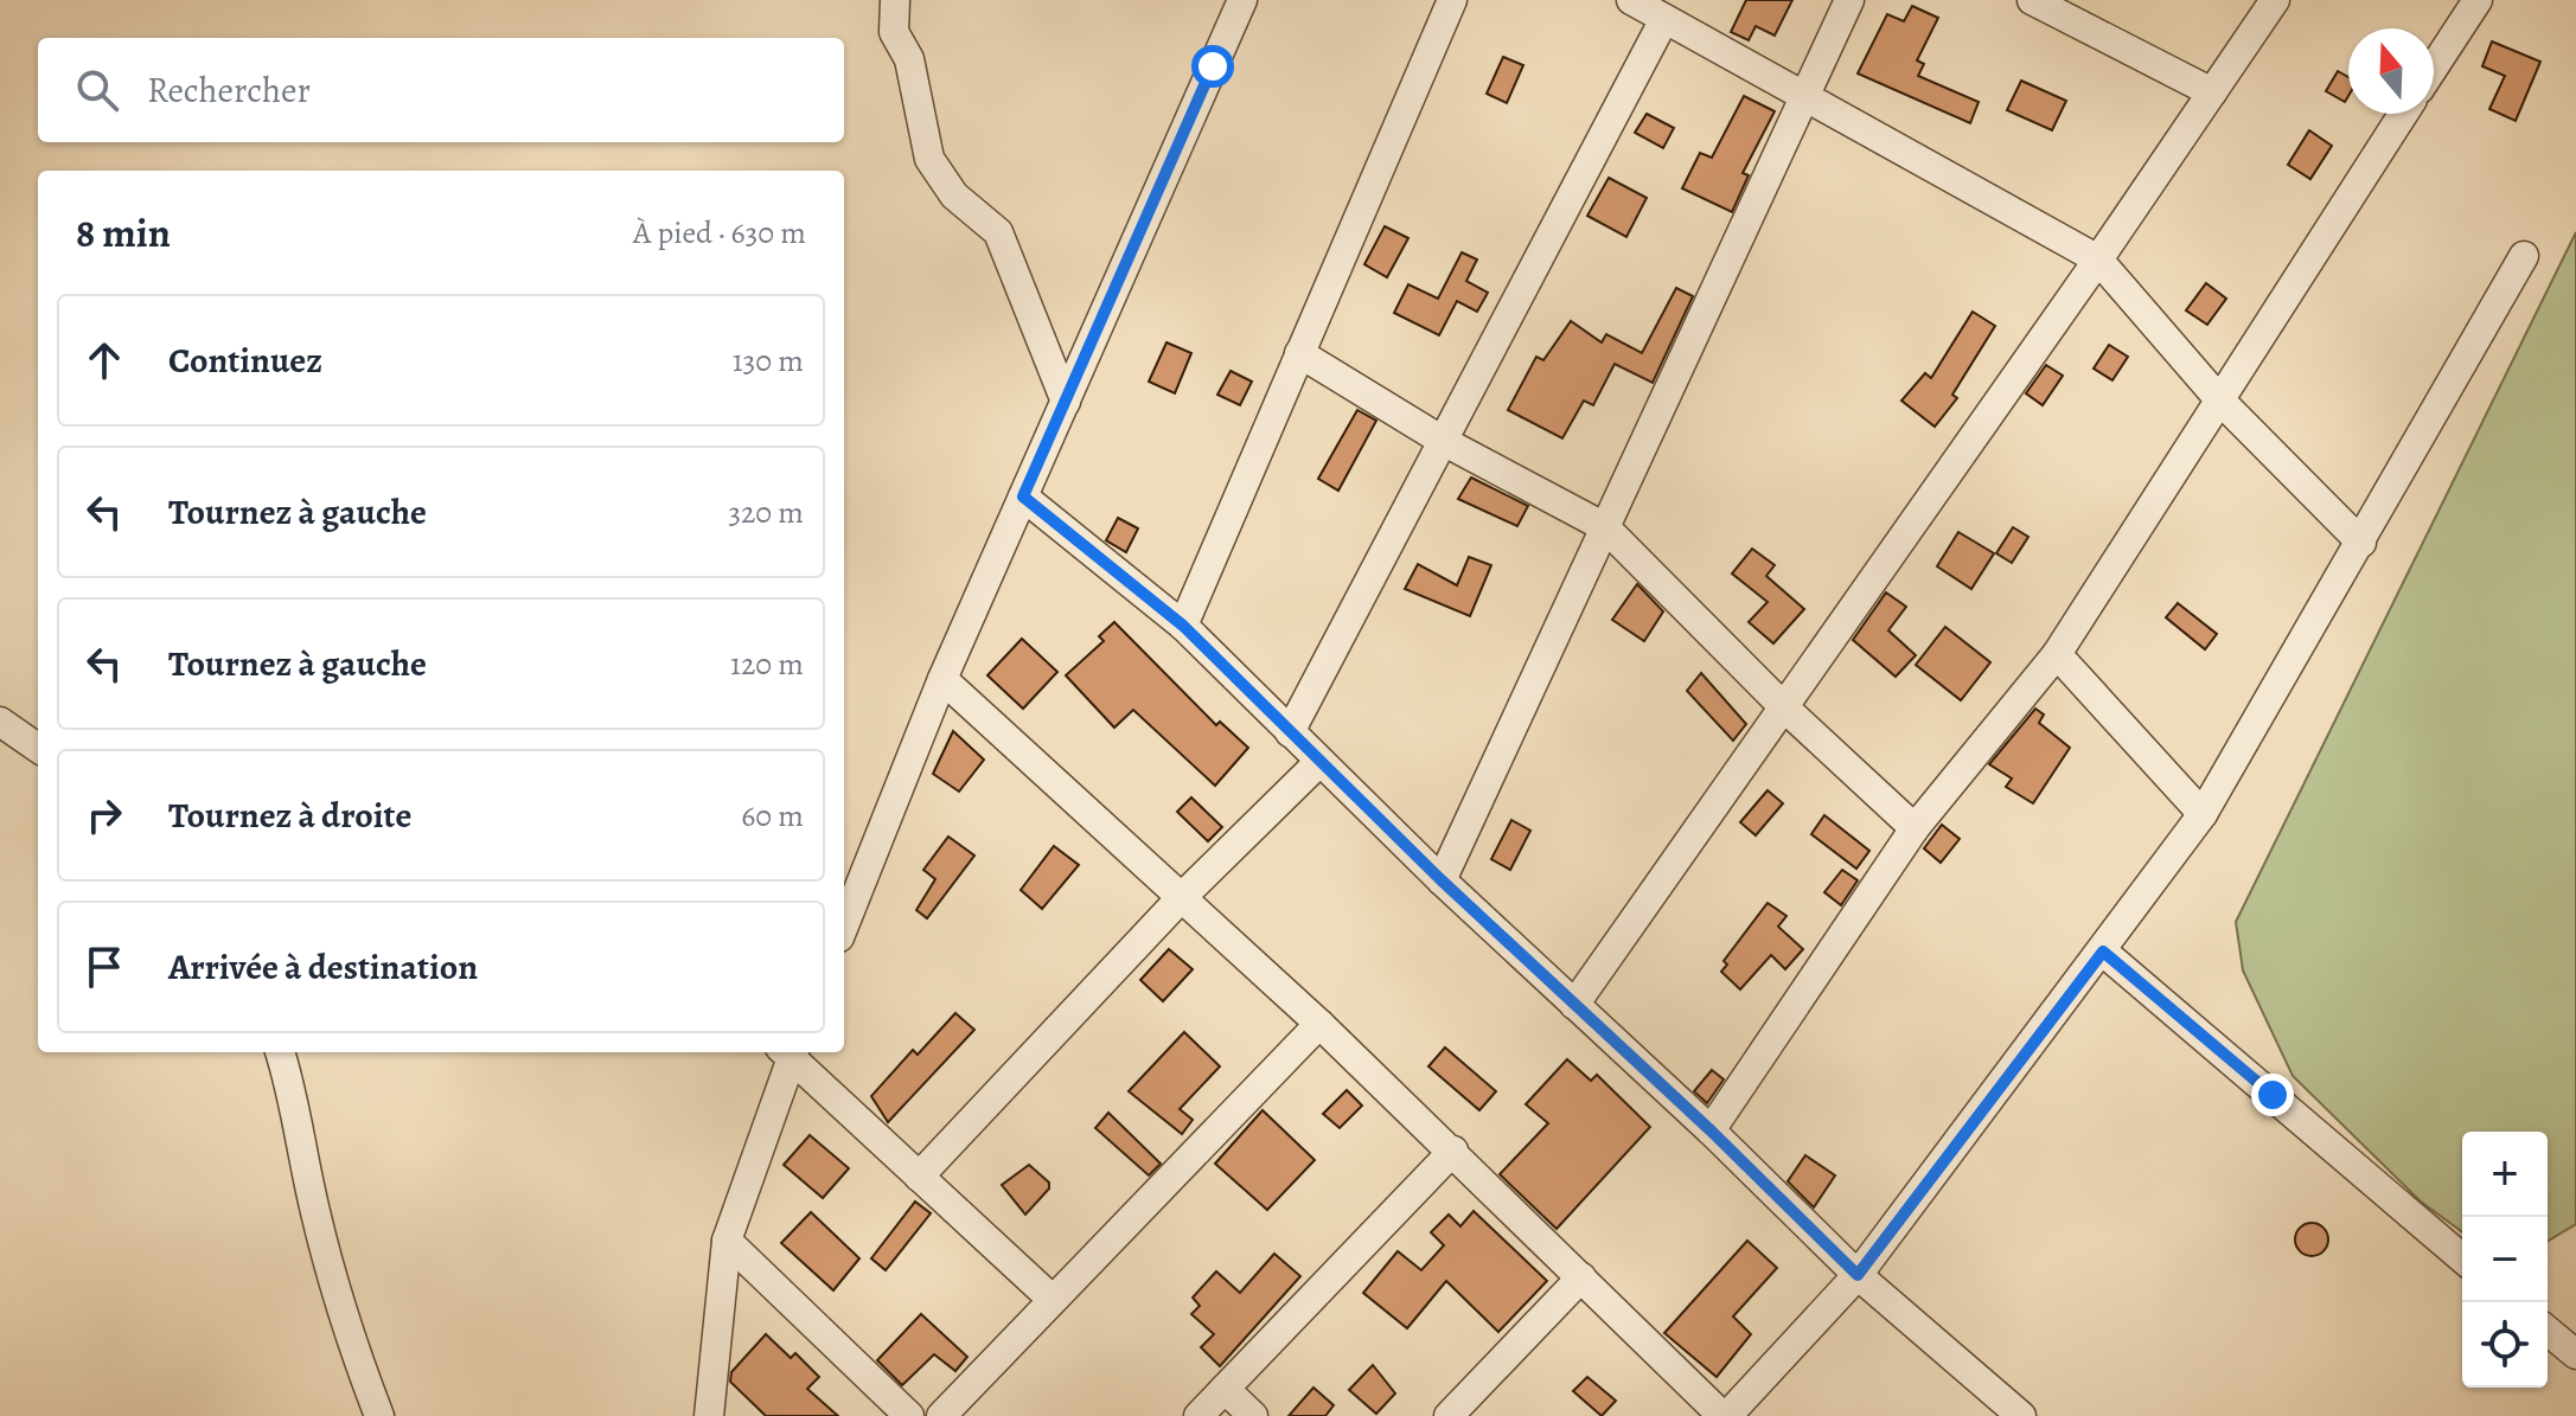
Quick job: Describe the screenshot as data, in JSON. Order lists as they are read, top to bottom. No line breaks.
{"north":"top","page":{"search":"Rechercher","heading":["8 min","À pied · 630 m"],"list":[["Continuez","130 m"],["Tournez à gauche","320 m"],["Tournez à gauche","120 m"],["Tournez à droite","60 m"],"Arrivée à destination"],"map_buttons":["+","−"]}}
